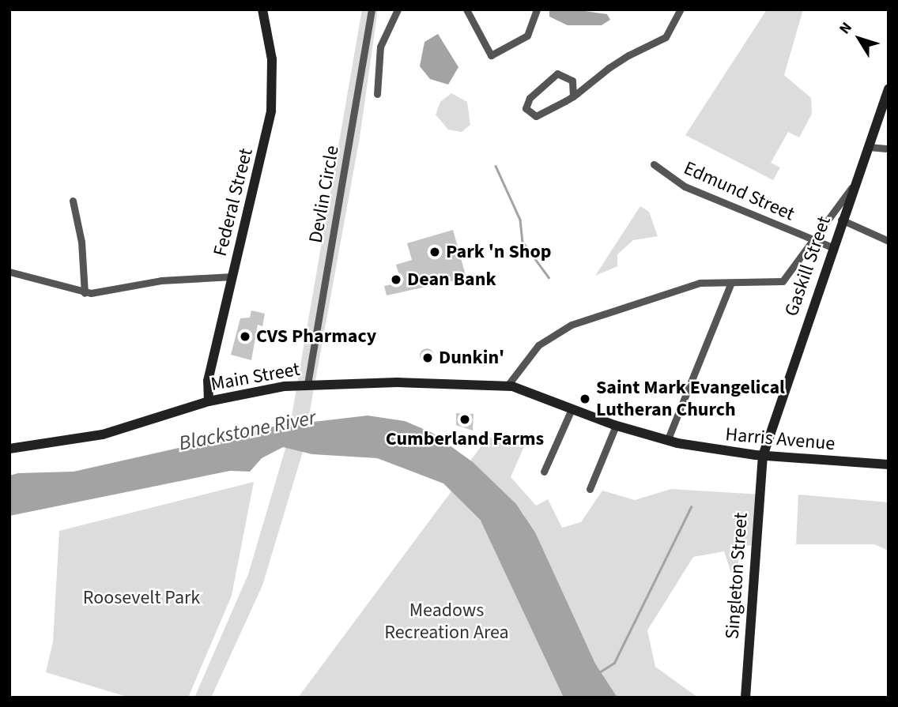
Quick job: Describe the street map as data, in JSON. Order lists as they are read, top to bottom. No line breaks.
{"streets":{"street":["Edmund Street","Devlin Circle","Federal Street","Gaskill Street","Main Street","Harris Avenue","Singleton Street"]},"crossings":[["Edmund Street","Gaskill Street"],["Devlin Circle","Main Street"],["Federal Street","Main Street"],["Gaskill Street","Harris Avenue"],["Gaskill Street","Singleton Street"],["Main Street","Harris Avenue"],["Harris Avenue","Singleton Street"]],"water":["Blackstone River"],"parks":["Roosevelt Park","Meadows Recreation Area"],"places":["Park 'n Shop","Dean Bank","CVS Pharmacy","Dunkin'","Saint Mark Evangelical Lutheran Church","Cumberland Farms"],"north":"top left"}
